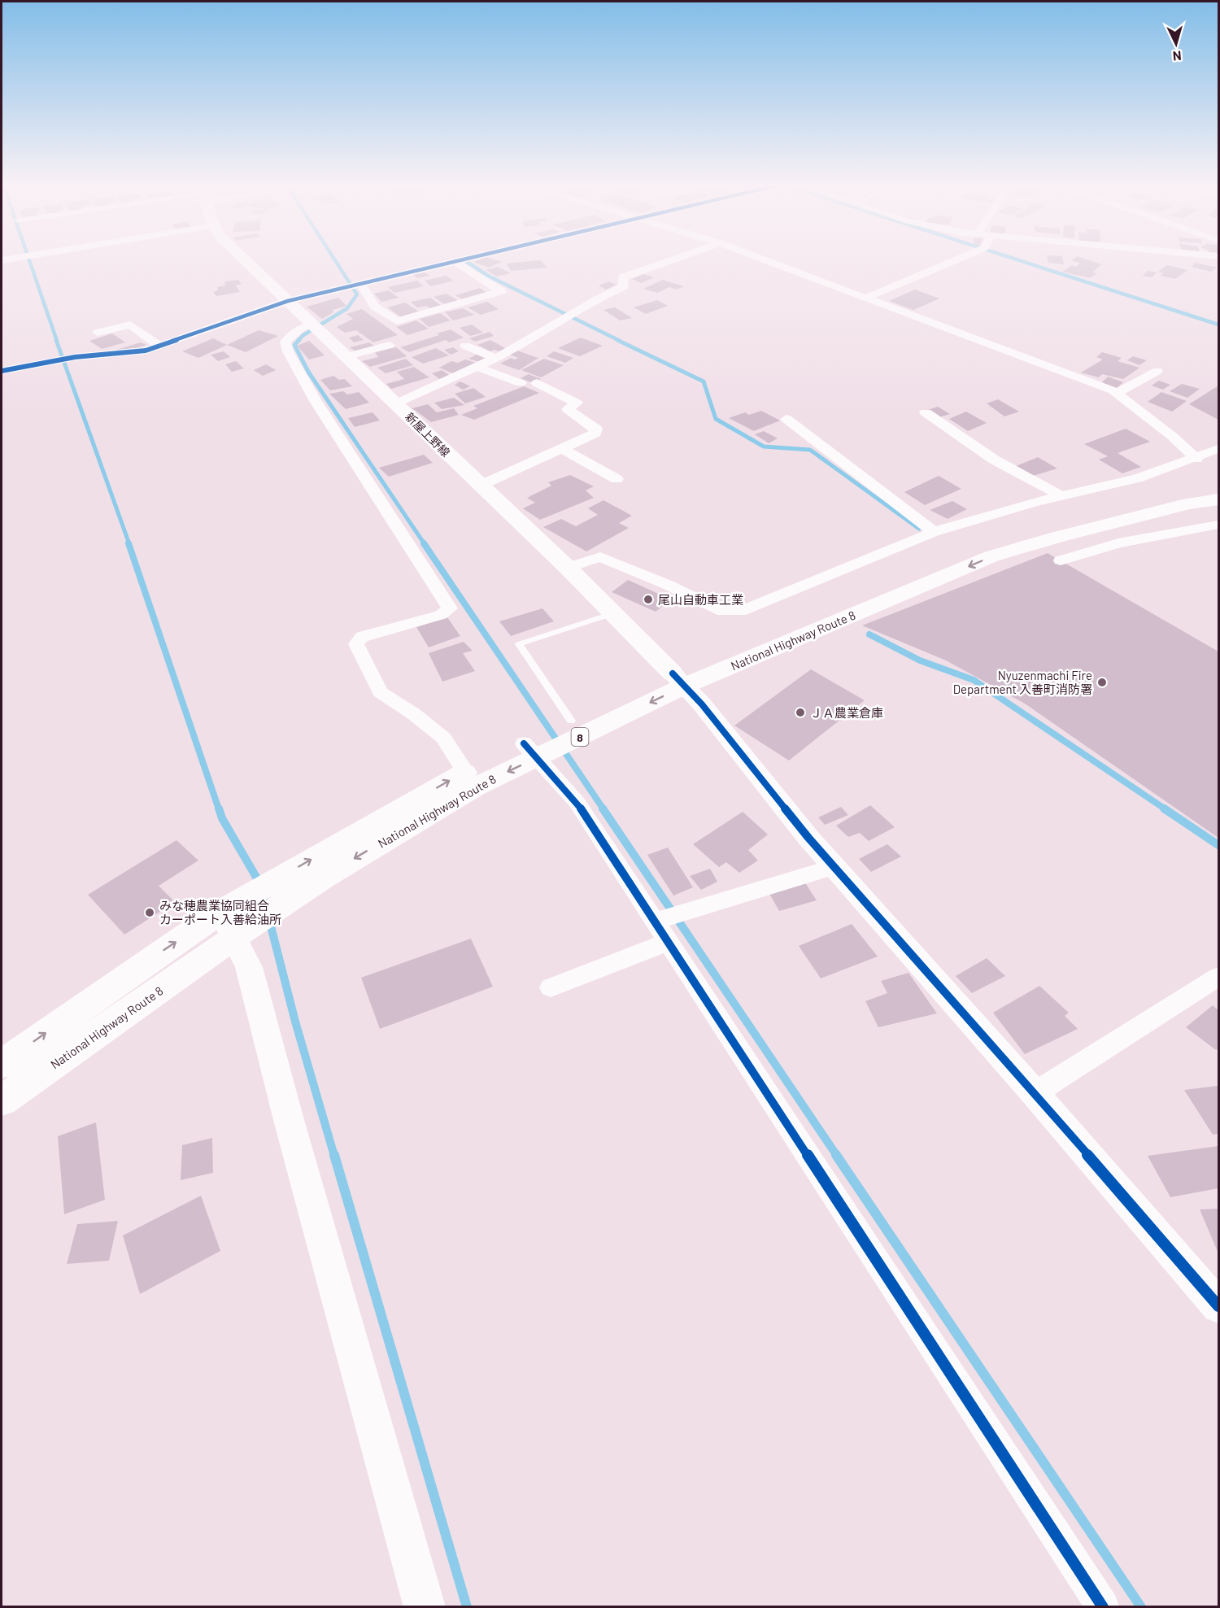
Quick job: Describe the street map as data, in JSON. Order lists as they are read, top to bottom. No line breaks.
{"streets":{"main road":["新屋上野線","National Highway Route 8","8"]},"crossings":[["新屋上野線","National Highway Route 8"]],"places":["尾山自動車工業","Nyuzenmachi Fire Department 入善町消防署","ＪＡ農業倉庫","みな穂農業協同組合 カーポート入善給油所"],"north":"bottom"}
